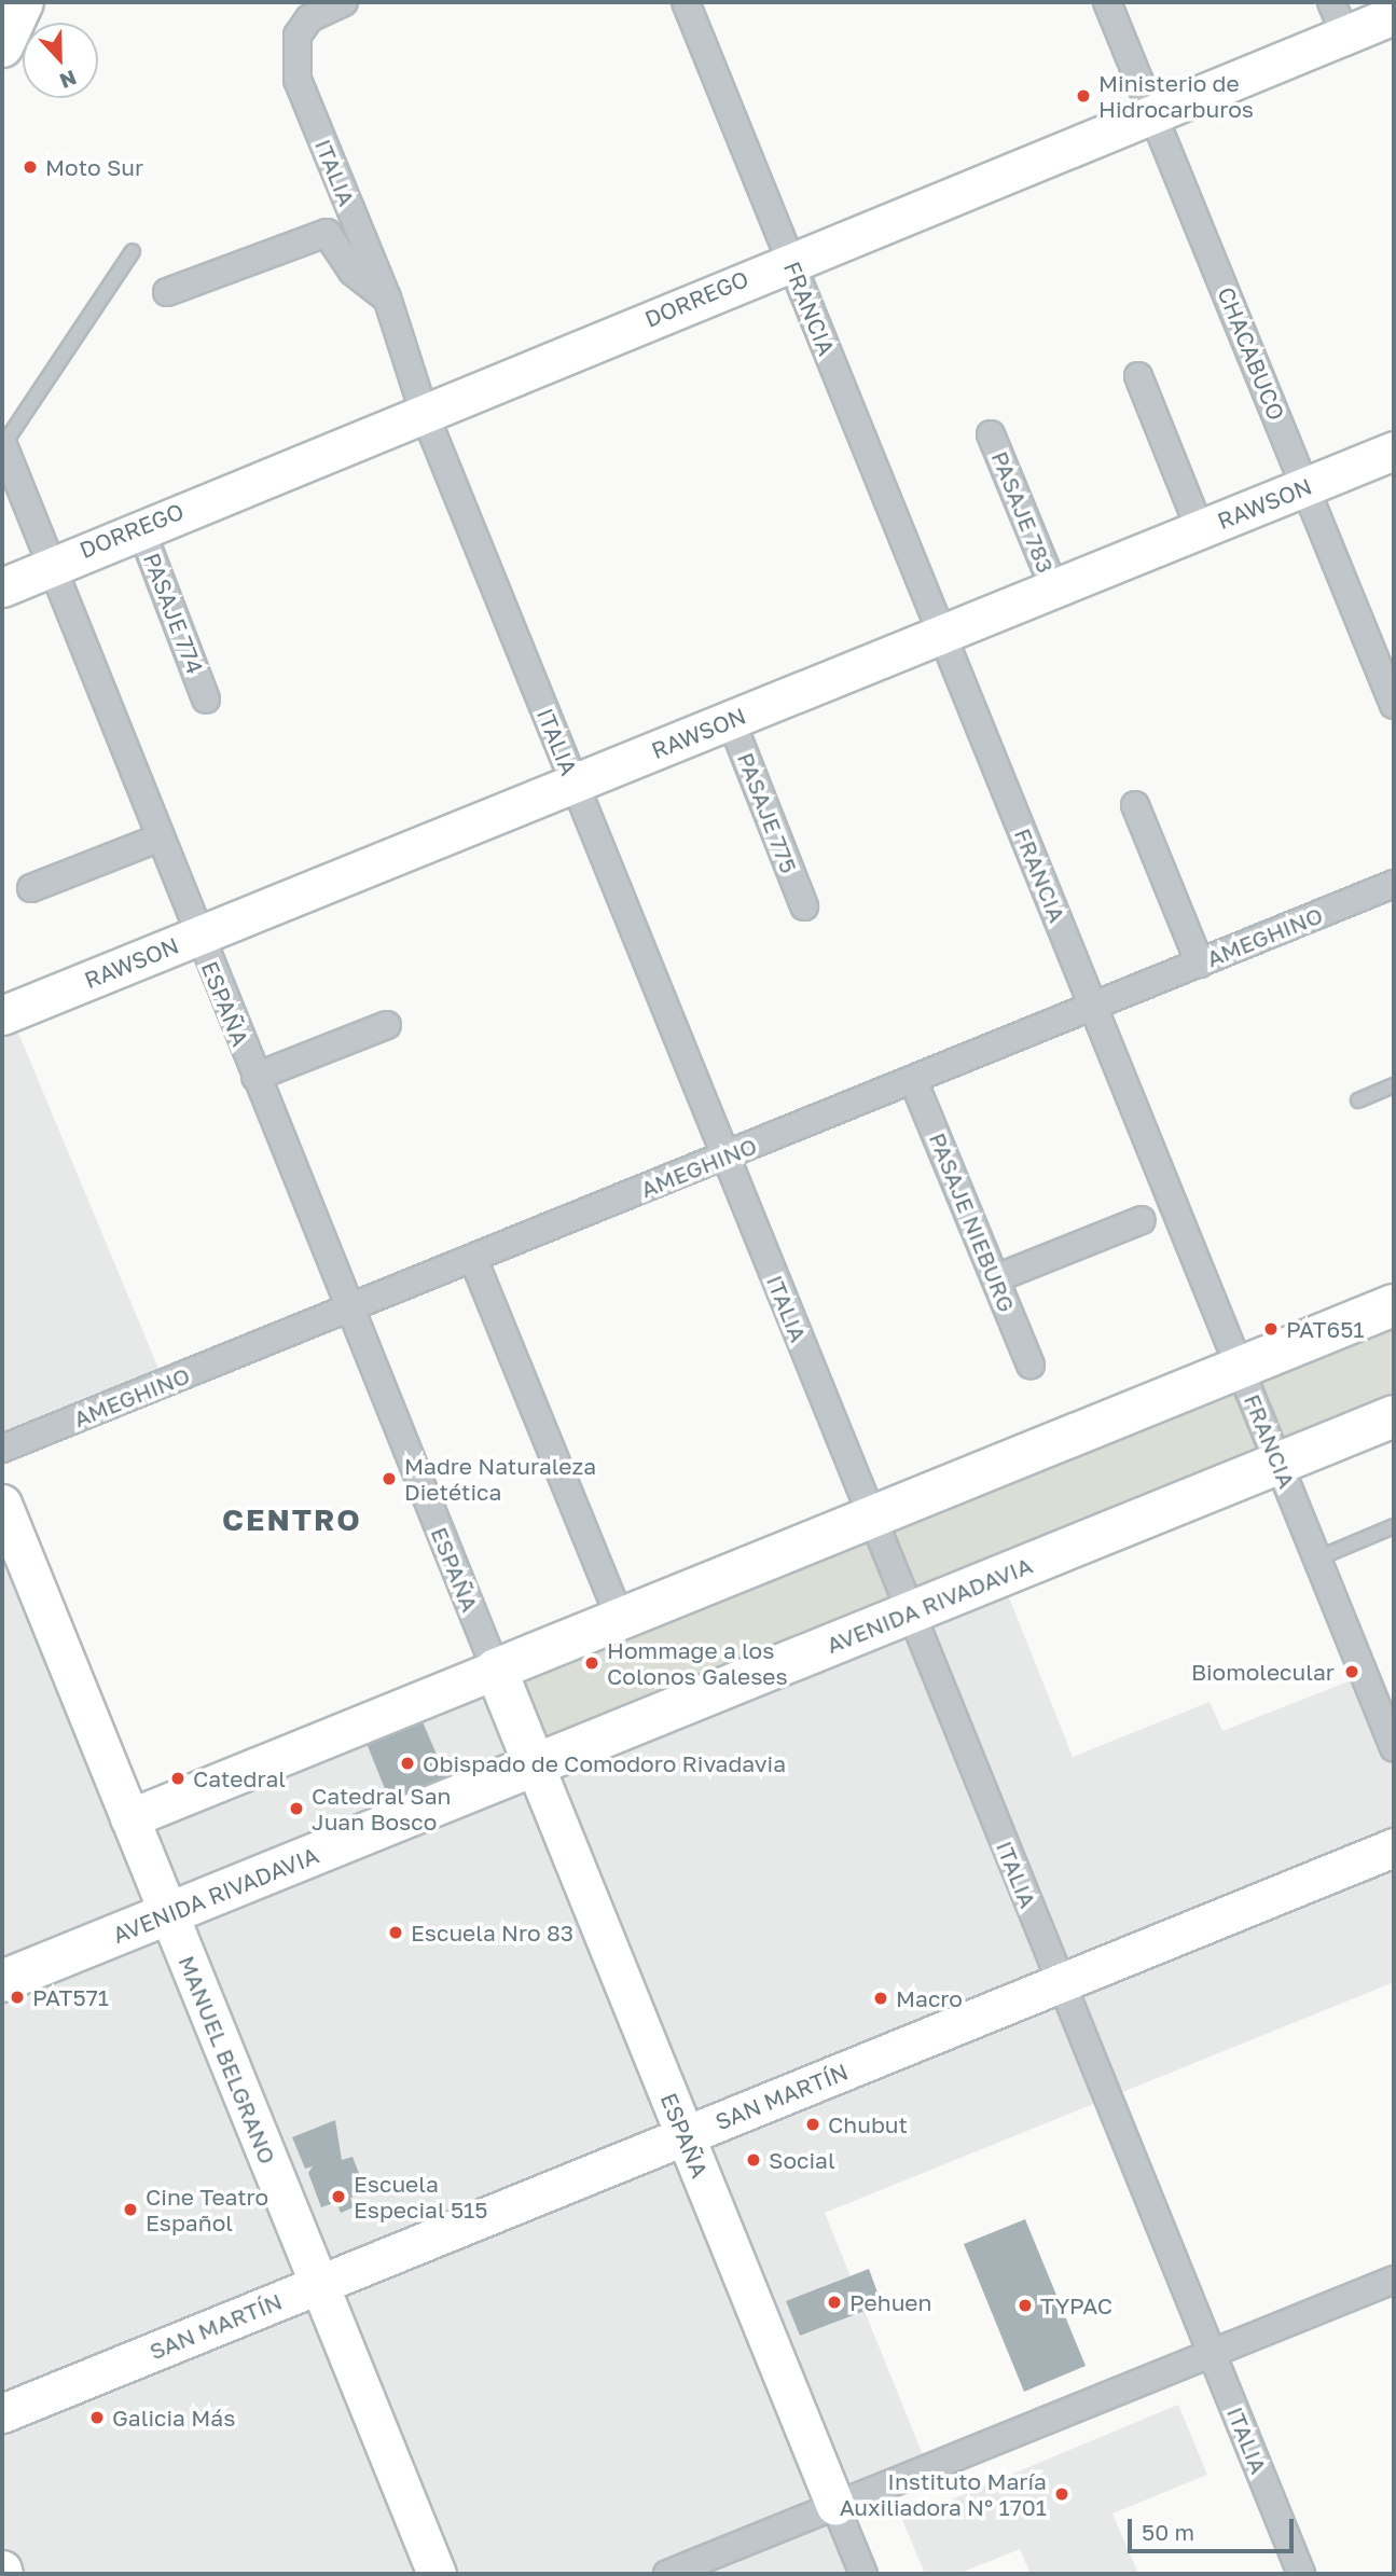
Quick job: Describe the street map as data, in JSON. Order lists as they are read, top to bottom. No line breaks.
{"streets":{"main road":["ESPAÑA","AVENIDA RIVADAVIA"],"street":["ITALIA","DORREGO","FRANCIA","CHACABUCO","RAWSON","PASAJE 783","PASAJE 774","PASAJE 775","AMEGHINO","PASAJE NIEBURG","MANUEL BELGRANO","SAN MARTÍN"]},"crossings":[["ITALIA","DORREGO"],["ITALIA","RAWSON"],["ITALIA","AMEGHINO"],["ITALIA","AVENIDA RIVADAVIA"],["ITALIA","SAN MARTÍN"],["DORREGO","FRANCIA"],["DORREGO","CHACABUCO"],["DORREGO","PASAJE 774"],["DORREGO","ESPAÑA"],["FRANCIA","RAWSON"],["FRANCIA","AMEGHINO"],["FRANCIA","AVENIDA RIVADAVIA"],["CHACABUCO","RAWSON"],["RAWSON","PASAJE 783"],["RAWSON","PASAJE 775"],["RAWSON","ESPAÑA"],["AMEGHINO","ESPAÑA"],["AMEGHINO","PASAJE NIEBURG"],["ESPAÑA","AVENIDA RIVADAVIA"],["ESPAÑA","SAN MARTÍN"],["AVENIDA RIVADAVIA","MANUEL BELGRANO"],["MANUEL BELGRANO","SAN MARTÍN"]],"districts":["CENTRO"],"places":["Ministerio de Hidrocarburos","Moto Sur","PAT651","Madre Naturaleza Dietética","Hommage a los Colonos Galeses","Biomolecular","Obispado de Comodoro Rivadavia","Catedral","Catedral San Juan Bosco","Escuela Nro 83","PAT571","Macro","Chubut","Social","Escuela Especial 515","Cine Teatro Español","Pehuen","TYPAC","Galicia Más","Instituto María Auxiliadora N° 1701"],"scale_bar":"50 m","north":"bottom"}
